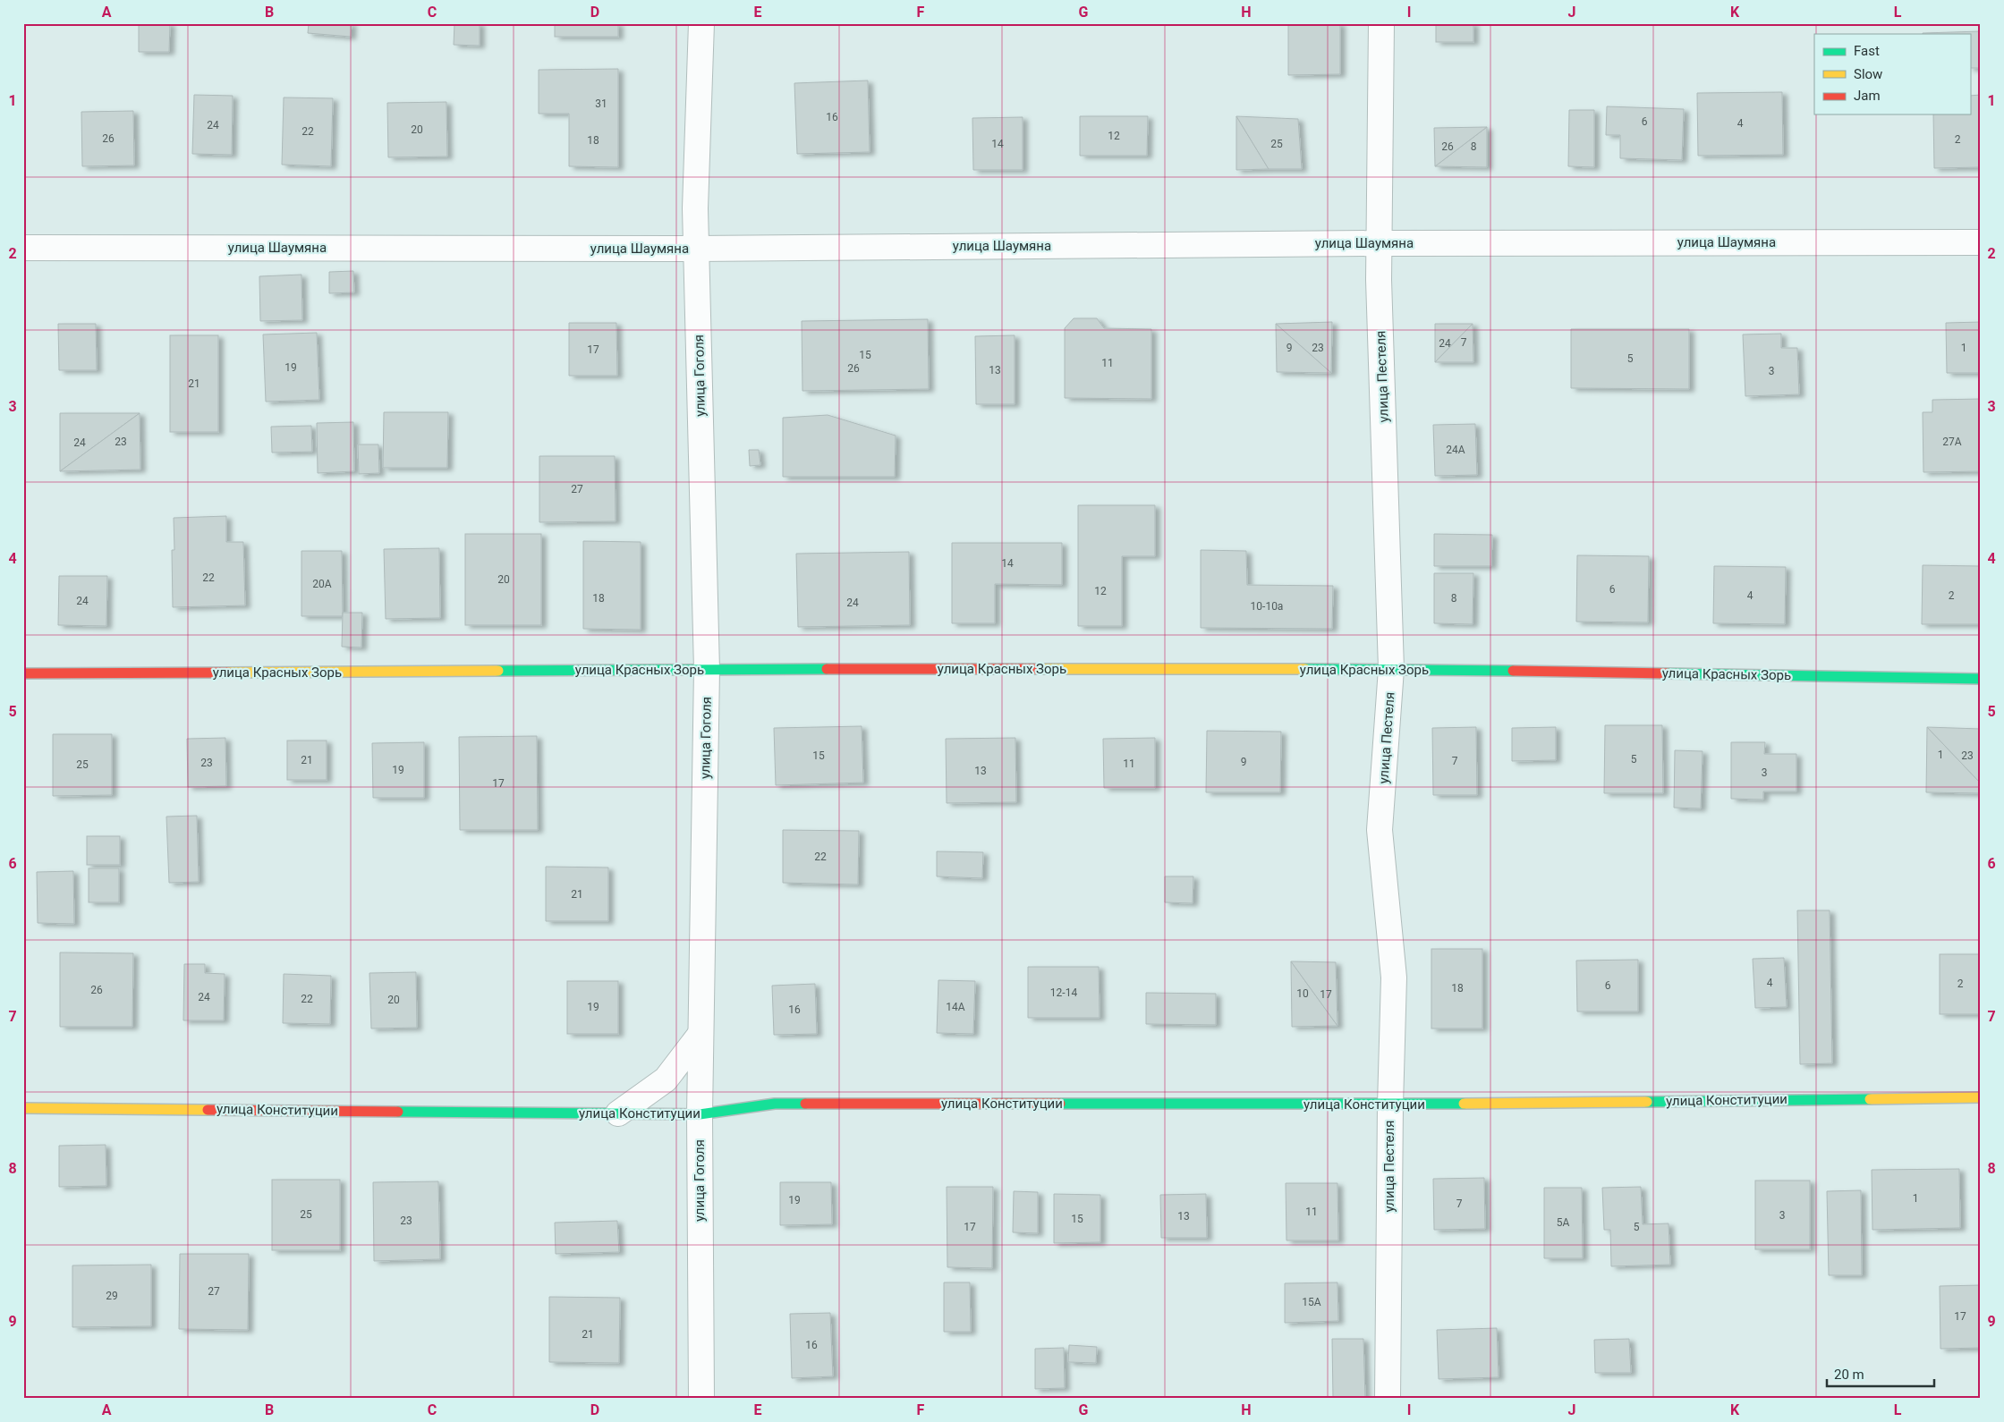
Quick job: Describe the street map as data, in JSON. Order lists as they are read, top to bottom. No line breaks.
{"streets":{"street":["улица Шаумяна","улица Гоголя","улица Пестеля","улица Красных Зорь","улица Конституции"]},"crossings":[["улица Шаумяна","улица Гоголя"],["улица Шаумяна","улица Пестеля"],["улица Гоголя","улица Красных Зорь"],["улица Гоголя","улица Конституции"],["улица Пестеля","улица Красных Зорь"],["улица Пестеля","улица Конституции"]],"house_numbers":["31","16","6","4","24","20","22","12","26","2","18","14","25","26","8","7","24","9","23","1","17","15","5","11","19","26","13","3","21","23","27А","24","24А","27","14","22","20","20А","6","12","4","2","18","8","24","24","10-10а","1","15","23","5","21","7","9","23","11","25","19","13","3","17","22","21","4","2","6","18","26","12-14","10","17","24","22","20","19","14А","16","1","19","7","11","25","3","13","15","23","5А","17","5","27","29","15А","17","21","16"],"legend":["Fast","Slow","Jam"],"scale_bar":"20 m","grid":{"columns":["A","B","C","D","E","F","G","H","I","J","K","L"],"rows":["1","2","3","4","5","6","7","8","9"]}}
